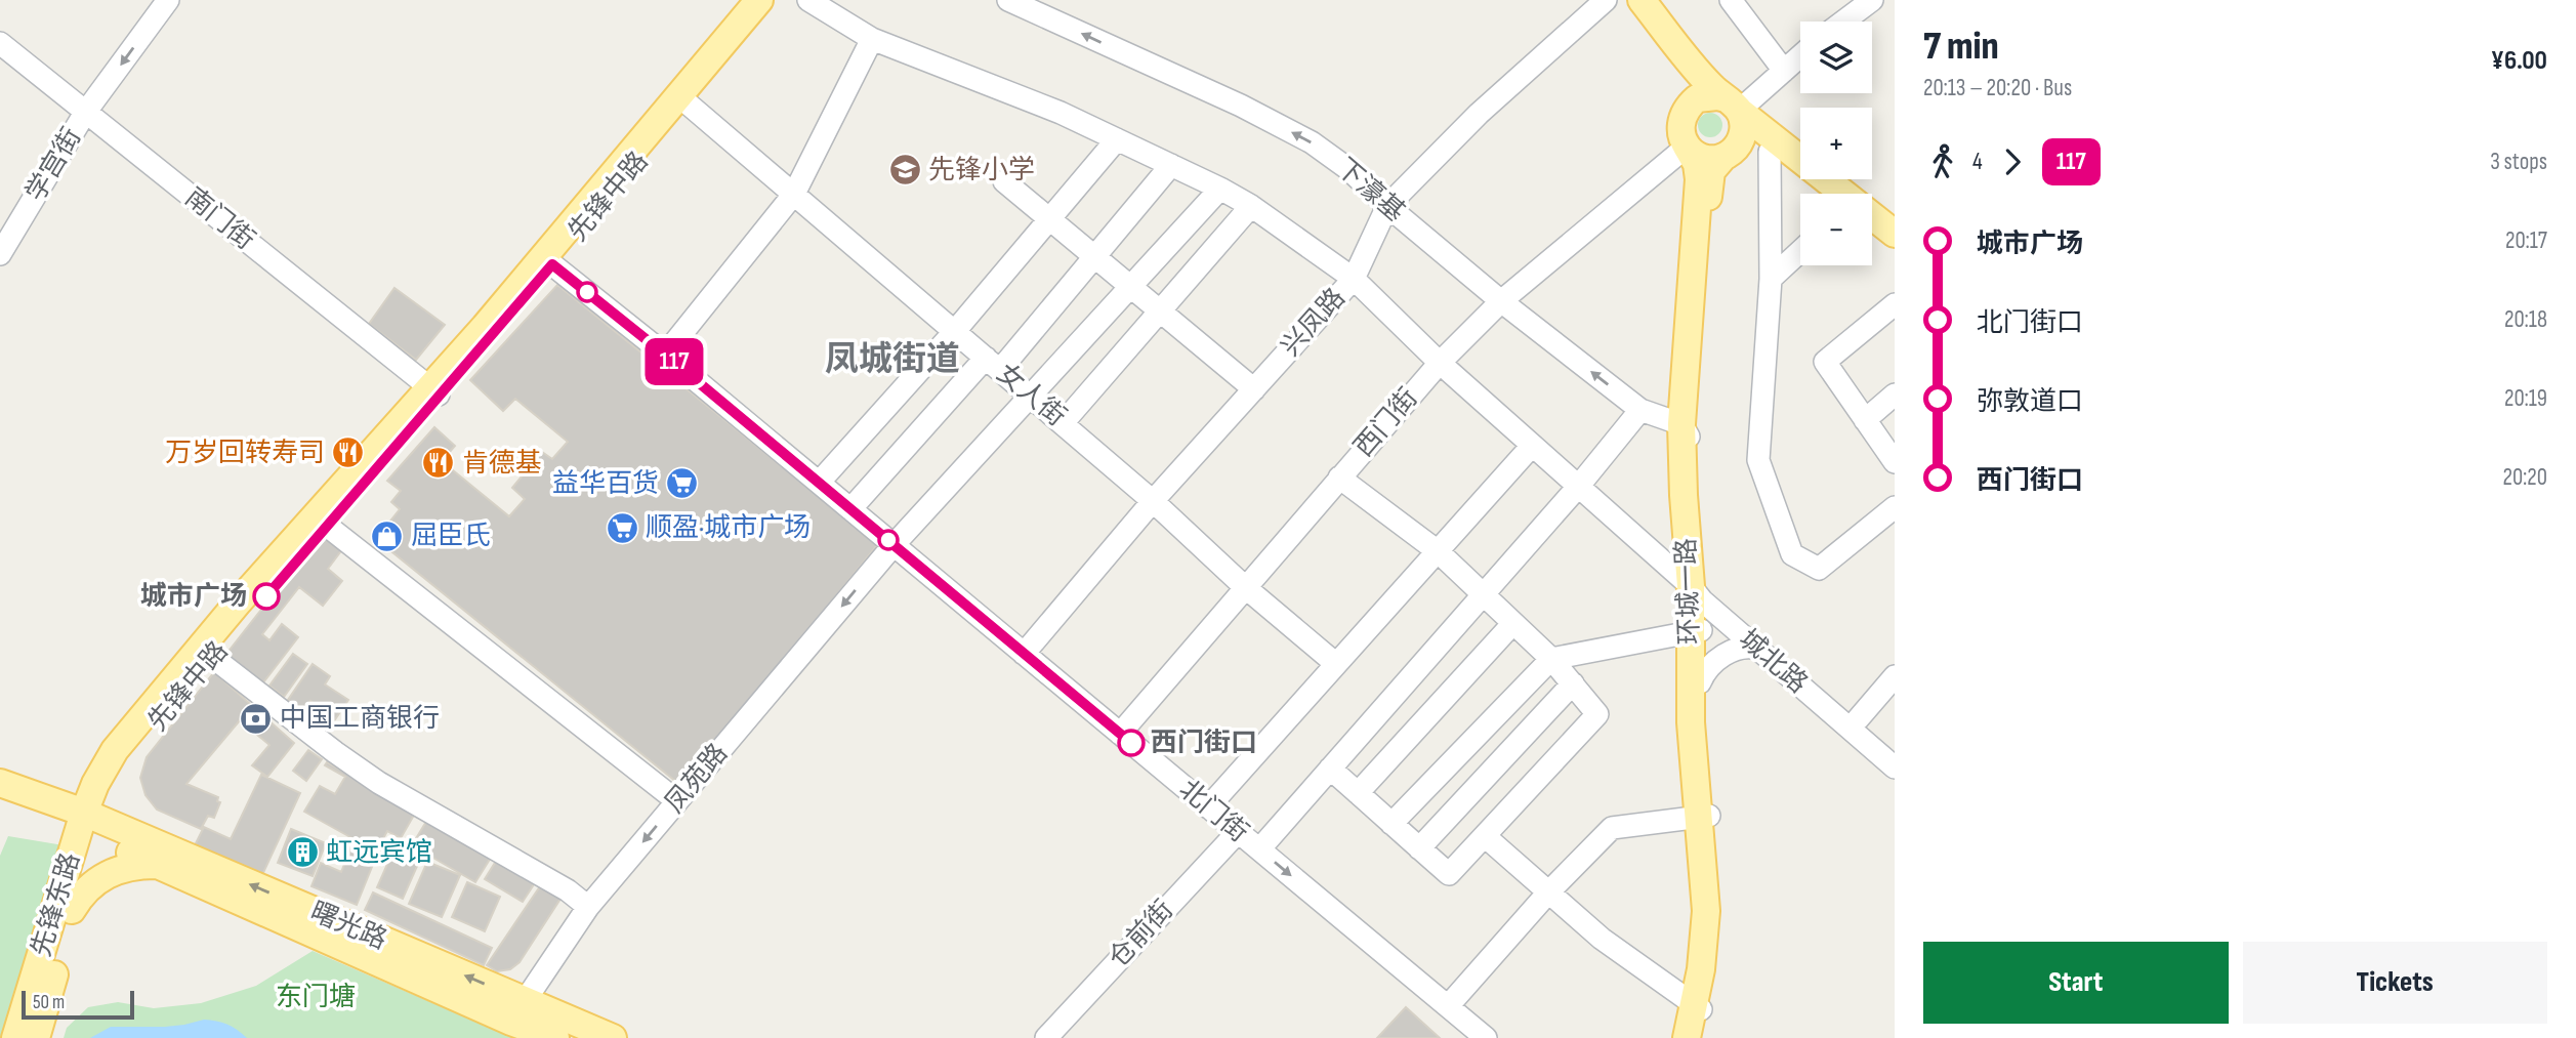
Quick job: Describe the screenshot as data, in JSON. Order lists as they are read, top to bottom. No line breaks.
{"streets":{"main road":["先锋中路","环城一路","先锋东路","曙光路"],"street":["学宫街","下濠基","南门街","兴凤路","女人街","西门街","城北路","凤苑路","北门街","仓前街"]},"crossings":[["学宫街","南门街"],["下濠基","兴凤路"],["下濠基","西门街"],["下濠基","环城一路"],["先锋中路","南门街"],["先锋中路","女人街"],["先锋中路","北门街"],["先锋中路","先锋东路"],["先锋中路","曙光路"],["兴凤路","女人街"],["兴凤路","北门街"],["女人街","西门街"],["女人街","凤苑路"],["西门街","环城一路"],["西门街","北门街"],["环城一路","城北路"],["凤苑路","北门街"],["凤苑路","曙光路"],["北门街","仓前街"],["先锋东路","曙光路"]],"one_way":["学宫街","凤苑路"],"districts":["凤城街道"],"parks":["东门塘"],"places":{"school or university":["先锋小学"],"restaurant":["万岁回转寿司","肯德基"],"supermarket":["益华百货","顺盈·城市广场"],"shop":["屈臣氏"],"other":["城市广场","西门街口"],"bank":["中国工商银行"],"building":["虹远宾馆"]},"lines":["bus line 117"],"scale_bar":"50 m","page":{"on_map":"117","heading":["7 min","20:13 – 20:20 · Bus","¥6.00"],"map_buttons":["+","−"],"legs":["4","117","3 stops"],"list":[{"name":"城市广场","value":"20:17"},{"name":"北门街口","value":"20:18"},{"name":"弥敦道口","value":"20:19"},{"name":"西门街口","value":"20:20"}],"buttons":["Start","Tickets"],"scale":"50 m"}}
